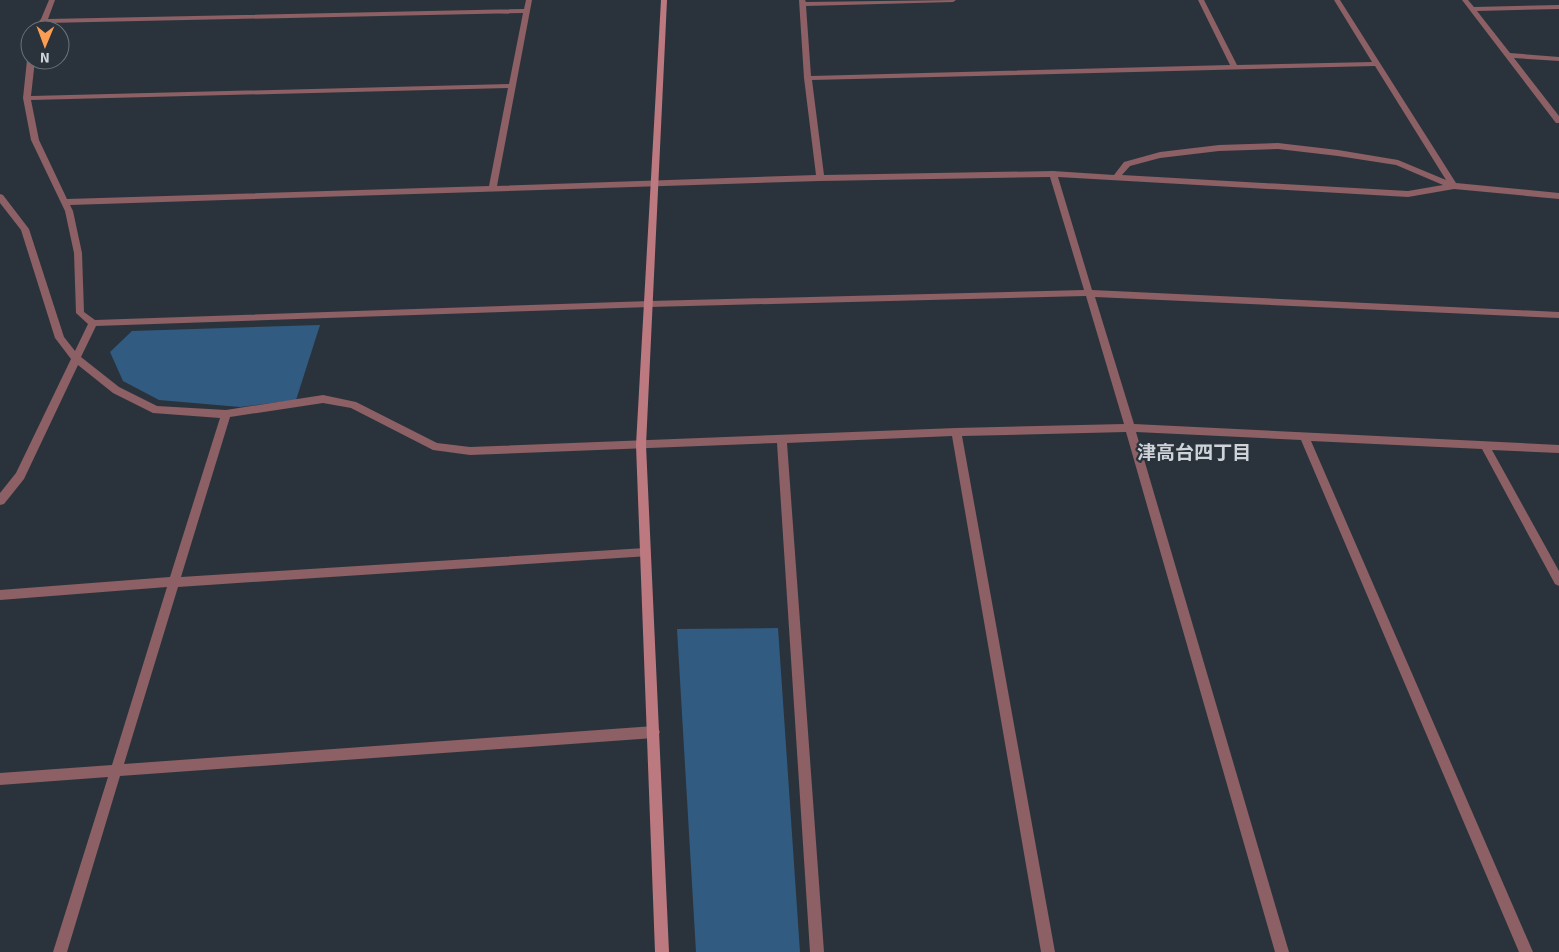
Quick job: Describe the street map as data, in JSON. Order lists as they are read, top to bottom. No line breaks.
{"districts":["津高台四丁目"],"north":"bottom"}
